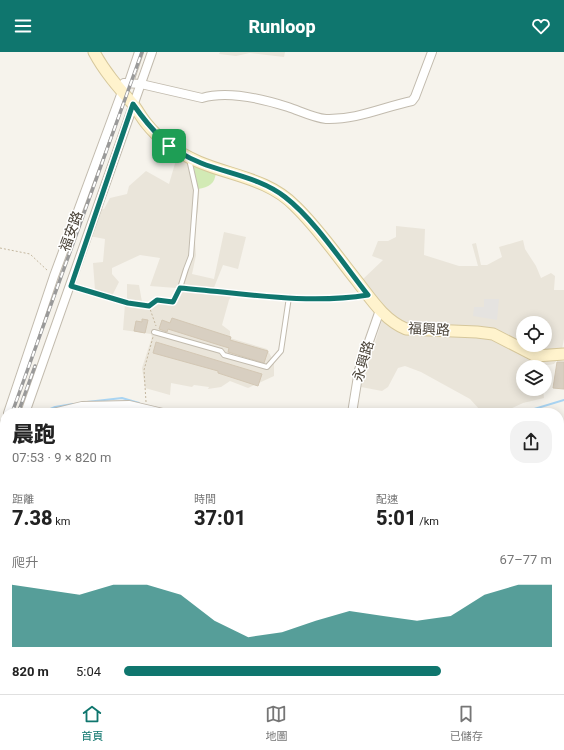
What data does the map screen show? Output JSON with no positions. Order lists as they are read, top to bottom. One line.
{"streets":{"street":["福安路","福興路","永興路"]},"crossings":[["福安路","福興路"],["福興路","永興路"]],"page":{"header":"Runloop","heading":["晨跑","07:53 · 9 × 820 m"],"stats":[["距離","7.38 km"],["時間","37:01"],["配速","5:01 /km"]],"chart":["爬升","67–77 m"],"list":[{"name":"820 m","note":"5:04"}],"tabs":["首頁","地圖","已儲存"]}}
